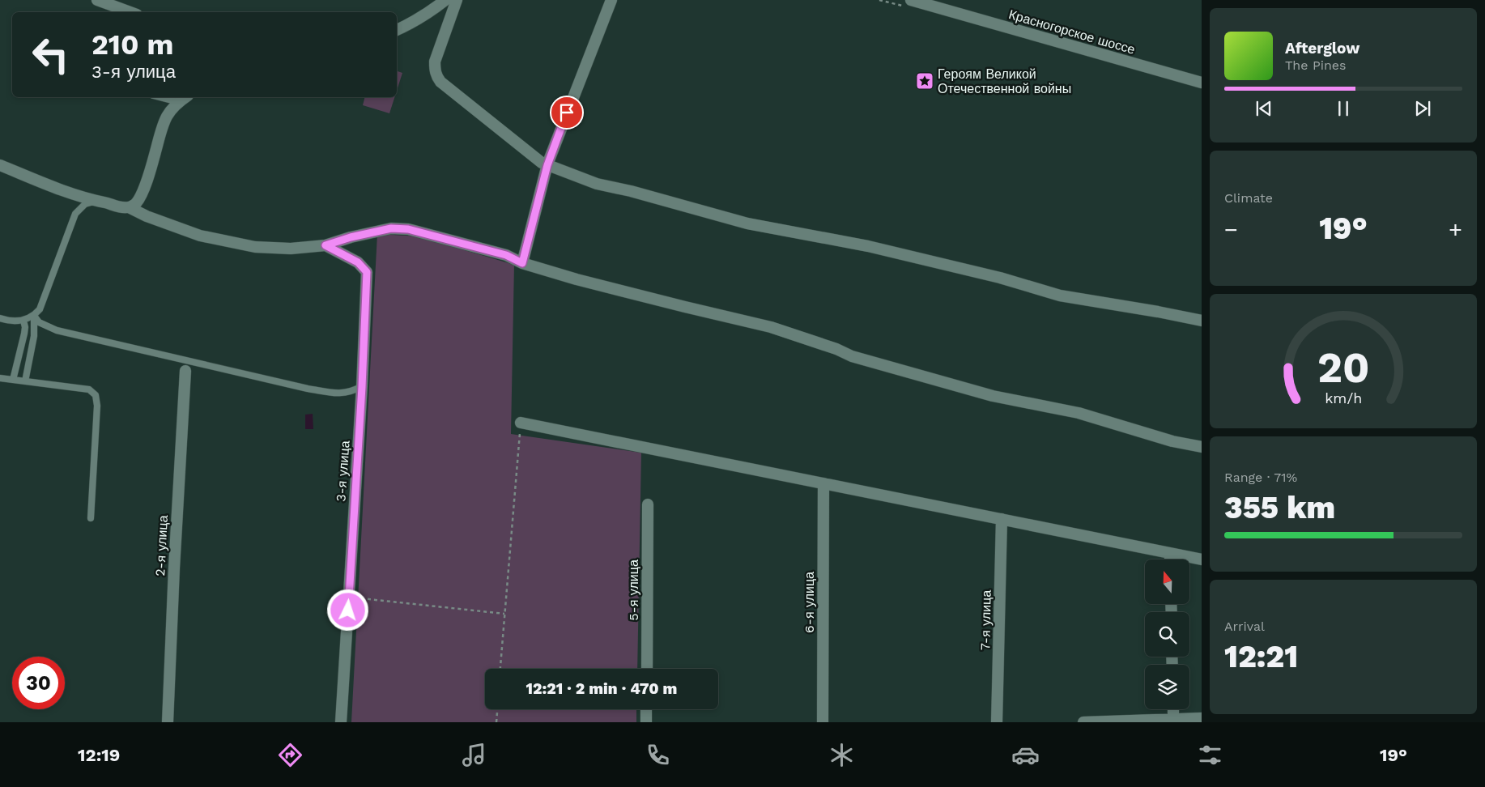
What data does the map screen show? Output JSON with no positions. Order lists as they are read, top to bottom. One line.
{"streets":{"street":["Красногорское шоссе","3-я улица","2-я улица","5-я улица","6-я улица","7-я улица"]},"places":{"place":["Героям Великой Отечественной войны"]},"north":"top","page":{"turn":["210 m","3-я улица"],"song":["Afterglow","The Pines"],"tile":["Climate",["Range · 71%","355 km"],["Arrival","12:21"]],"heat":["−","19°","+"],"limit":"30","trip":"12:21 · 2 min · 470 m","tabs":["12:19","19°"],"gauge":["20","km/h"]}}
